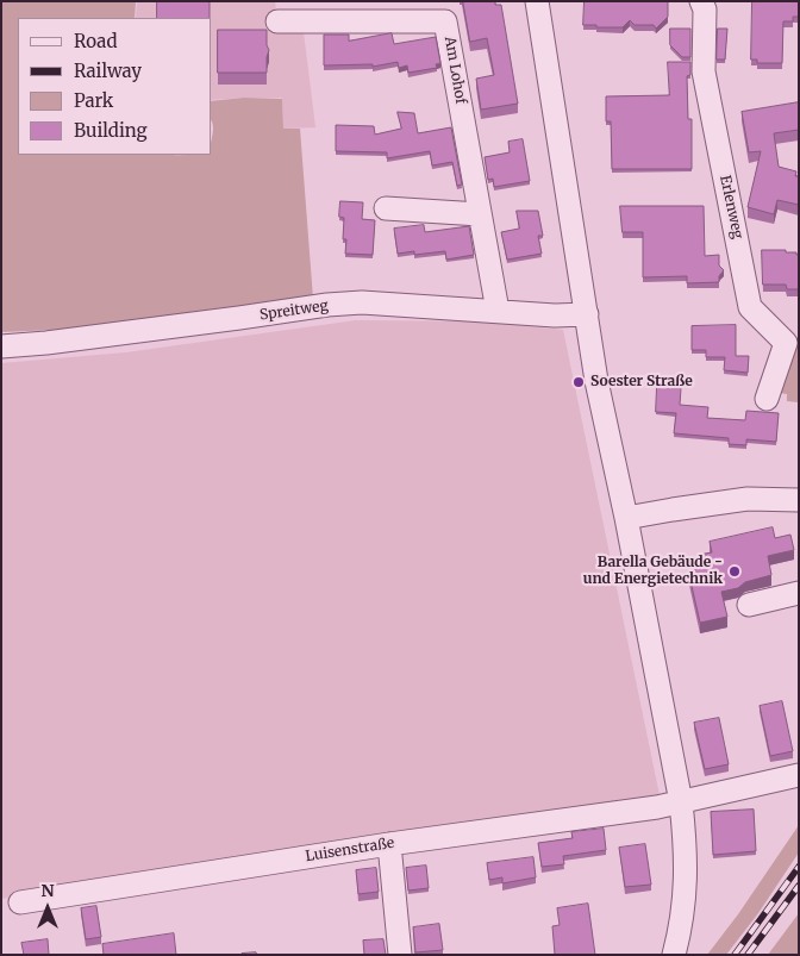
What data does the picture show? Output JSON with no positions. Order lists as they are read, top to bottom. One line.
{"streets":{"street":["Am Lohof","Erlenweg","Spreitweg","Luisenstraße"]},"crossings":[["Am Lohof","Spreitweg"]],"places":["Soester Straße","Barella Gebäude - und Energietechnik"],"legend":["Road","Railway","Park","Building"],"north":"top"}
